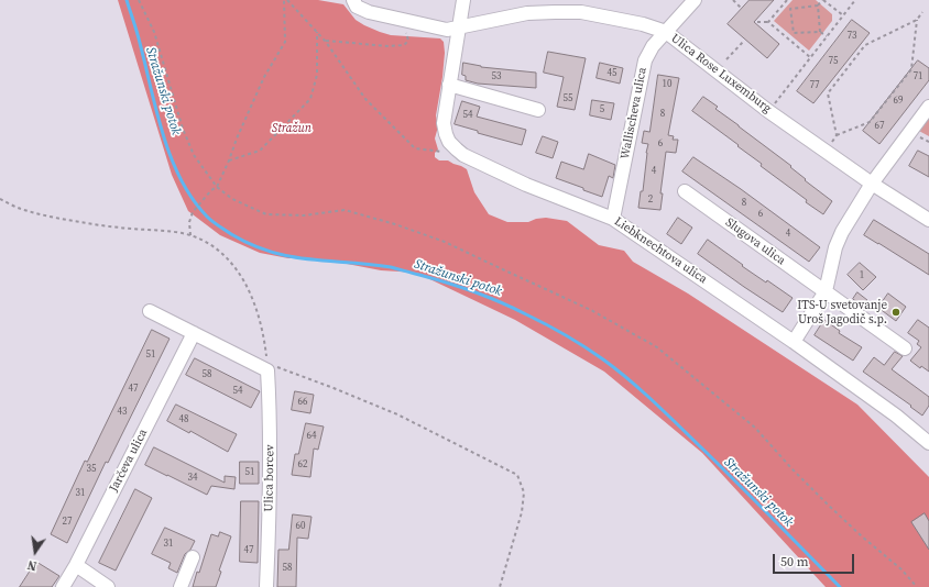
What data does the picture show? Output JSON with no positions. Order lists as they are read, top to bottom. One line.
{"streets":{"street":["Ulica Rose Luxemburg","Wallischeva ulica","Slugova ulica","Liebknechtova ulica","Jarčeva ulica","Ulica borcev"]},"crossings":[["Ulica Rose Luxemburg","Wallischeva ulica"],["Ulica Rose Luxemburg","Liebknechtova ulica"],["Wallischeva ulica","Liebknechtova ulica"]],"water":["Stražunski potok"],"parks":["Stražun"],"places":["ITS-U svetovanje Uroš Jagodič s.p."],"house_numbers":["73","75","45","53","71","10","77","55","69","5","8","54","67","6","4","2","8","6","4","1","51","58","47","54","66","43","48","64","62","35","51","34","31","27","60","31","47","58"],"scale_bar":"50 m","north":"bottom"}
